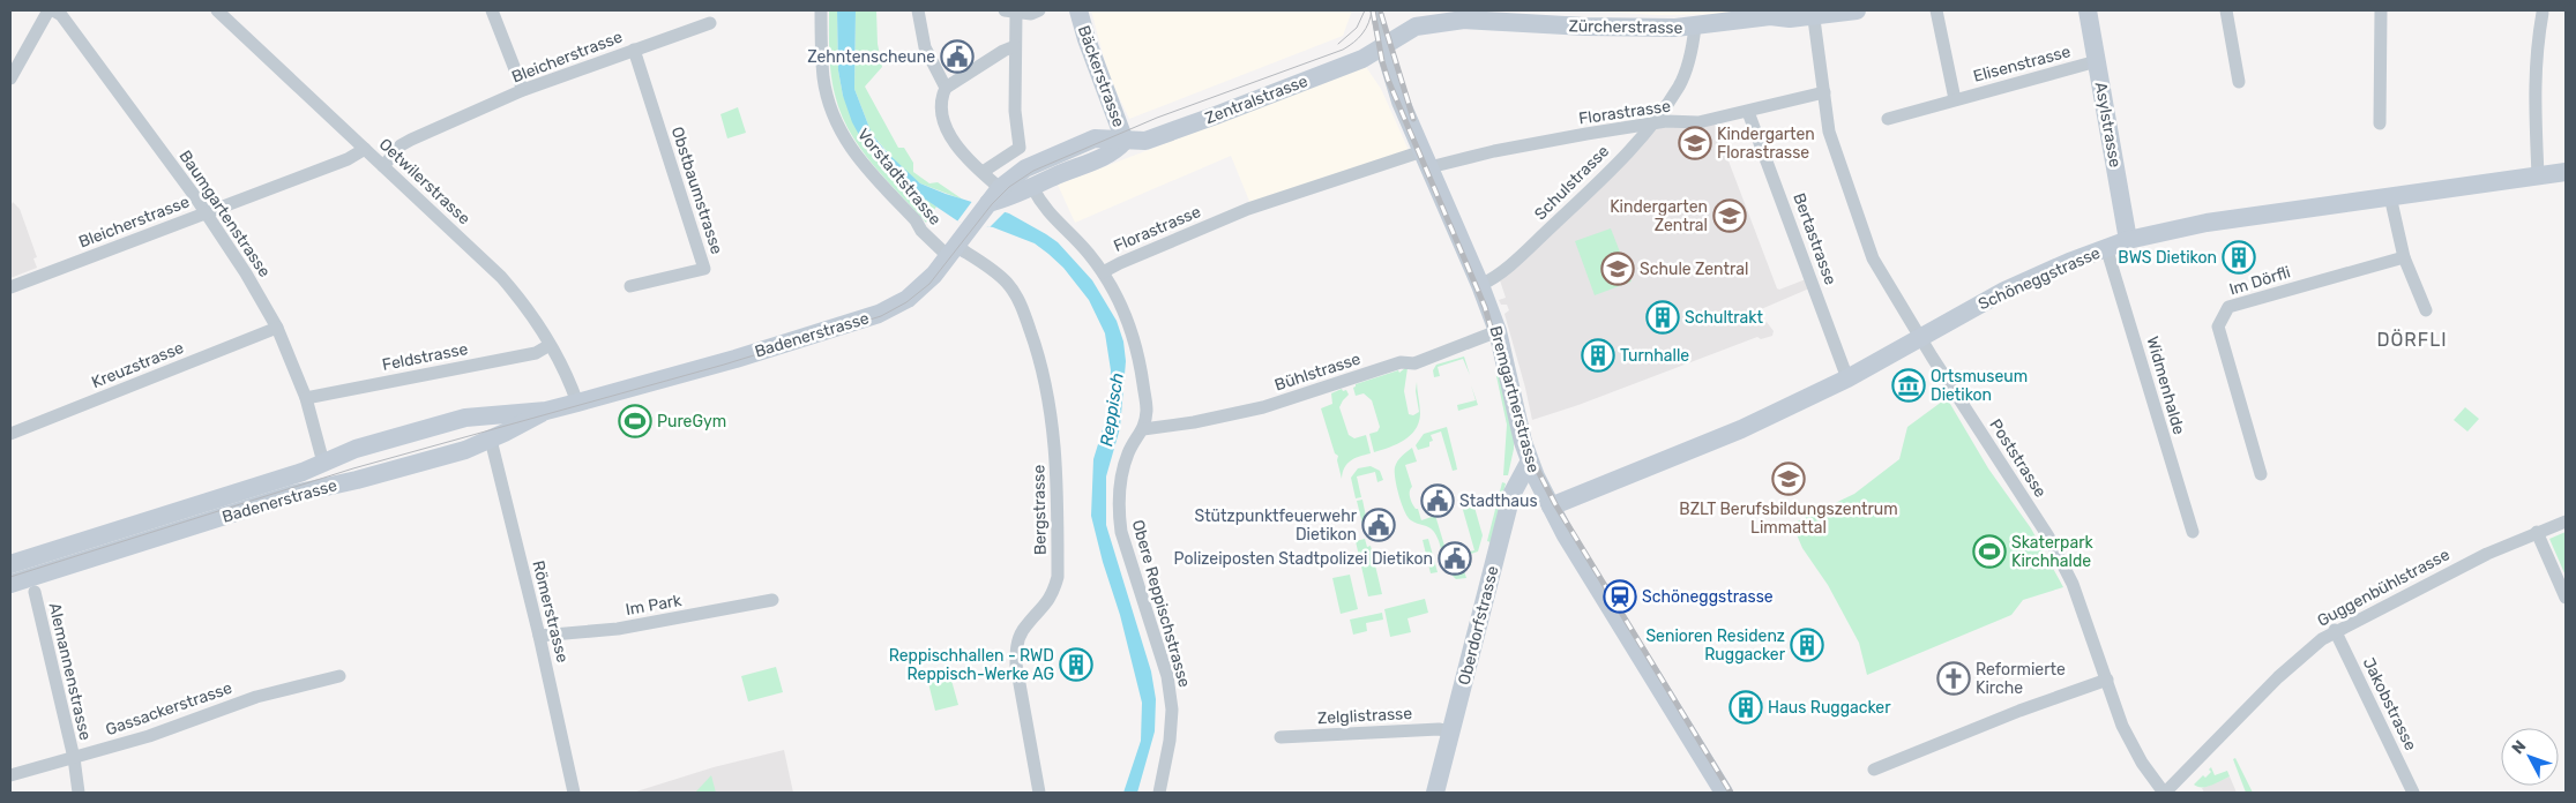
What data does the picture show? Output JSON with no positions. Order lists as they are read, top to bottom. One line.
{"streets":{"main road":["Zürcherstrasse","Bäckerstrasse","Zentralstrasse","Asylstrasse","Schöneggstrasse","Badenerstrasse","Bremgartnerstrasse","Oberdorfstrasse"],"street":["Bleicherstrasse","Elisenstrasse","Florastrasse","Vorstadtstrasse","Oetwilerstrasse","Schulstrasse","Obstbaumstrasse","Baumgartenstrasse","Bertastrasse","Im Dörfli","Feldstrasse","Kreuzstrasse","Bühlstrasse","Widmenhalde","Poststrasse","Bergstrasse","Guggenbühlstrasse","Obere Reppischstrasse","Im Park","Römerstrasse","Alemannenstrasse","Jakobstrasse","Gassackerstrasse","Zelglistrasse"]},"crossings":[["Zürcherstrasse","Zentralstrasse"],["Zürcherstrasse","Schulstrasse"],["Zürcherstrasse","Bremgartnerstrasse"],["Zürcherstrasse","Poststrasse"],["Bleicherstrasse","Oetwilerstrasse"],["Bleicherstrasse","Obstbaumstrasse"],["Bleicherstrasse","Baumgartenstrasse"],["Elisenstrasse","Asylstrasse"],["Bäckerstrasse","Zentralstrasse"],["Zentralstrasse","Badenerstrasse"],["Zentralstrasse","Bremgartnerstrasse"],["Florastrasse","Schulstrasse"],["Florastrasse","Bertastrasse"],["Florastrasse","Bremgartnerstrasse"],["Florastrasse","Poststrasse"],["Florastrasse","Obere Reppischstrasse"],["Asylstrasse","Schöneggstrasse"],["Vorstadtstrasse","Badenerstrasse"],["Vorstadtstrasse","Bergstrasse"],["Oetwilerstrasse","Badenerstrasse"],["Oetwilerstrasse","Feldstrasse"],["Schulstrasse","Bremgartnerstrasse"],["Baumgartenstrasse","Badenerstrasse"],["Baumgartenstrasse","Feldstrasse"],["Baumgartenstrasse","Kreuzstrasse"],["Bertastrasse","Schöneggstrasse"],["Schöneggstrasse","Widmenhalde"],["Schöneggstrasse","Bremgartnerstrasse"],["Schöneggstrasse","Poststrasse"],["Badenerstrasse","Bergstrasse"],["Badenerstrasse","Römerstrasse"],["Bühlstrasse","Bremgartnerstrasse"],["Bühlstrasse","Obere Reppischstrasse"],["Bremgartnerstrasse","Oberdorfstrasse"],["Poststrasse","Guggenbühlstrasse"],["Guggenbühlstrasse","Jakobstrasse"],["Im Park","Römerstrasse"],["Oberdorfstrasse","Zelglistrasse"],["Alemannenstrasse","Gassackerstrasse"]],"districts":["DÖRFLI"],"water":["Reppisch"],"places":{"public building":["Zehntenscheune","Stadthaus","Stützpunktfeuerwehr Dietikon","Polizeiposten Stadtpolizei Dietikon"],"school or university":["Kindergarten Florastrasse","Kindergarten Zentral","Schule Zentral","BZLT Berufsbildungszentrum Limmattal"],"building":["BWS Dietikon","Schultrakt","Turnhalle","Senioren Residenz Ruggacker","Reppischhallen - RWD Reppisch-Werke AG","Haus Ruggacker"],"museum":["Ortsmuseum Dietikon"],"sports":["PureGym","Skaterpark Kirchhalde"],"station":["Schöneggstrasse"],"church":["Reformierte Kirche"]},"north":"top left"}
